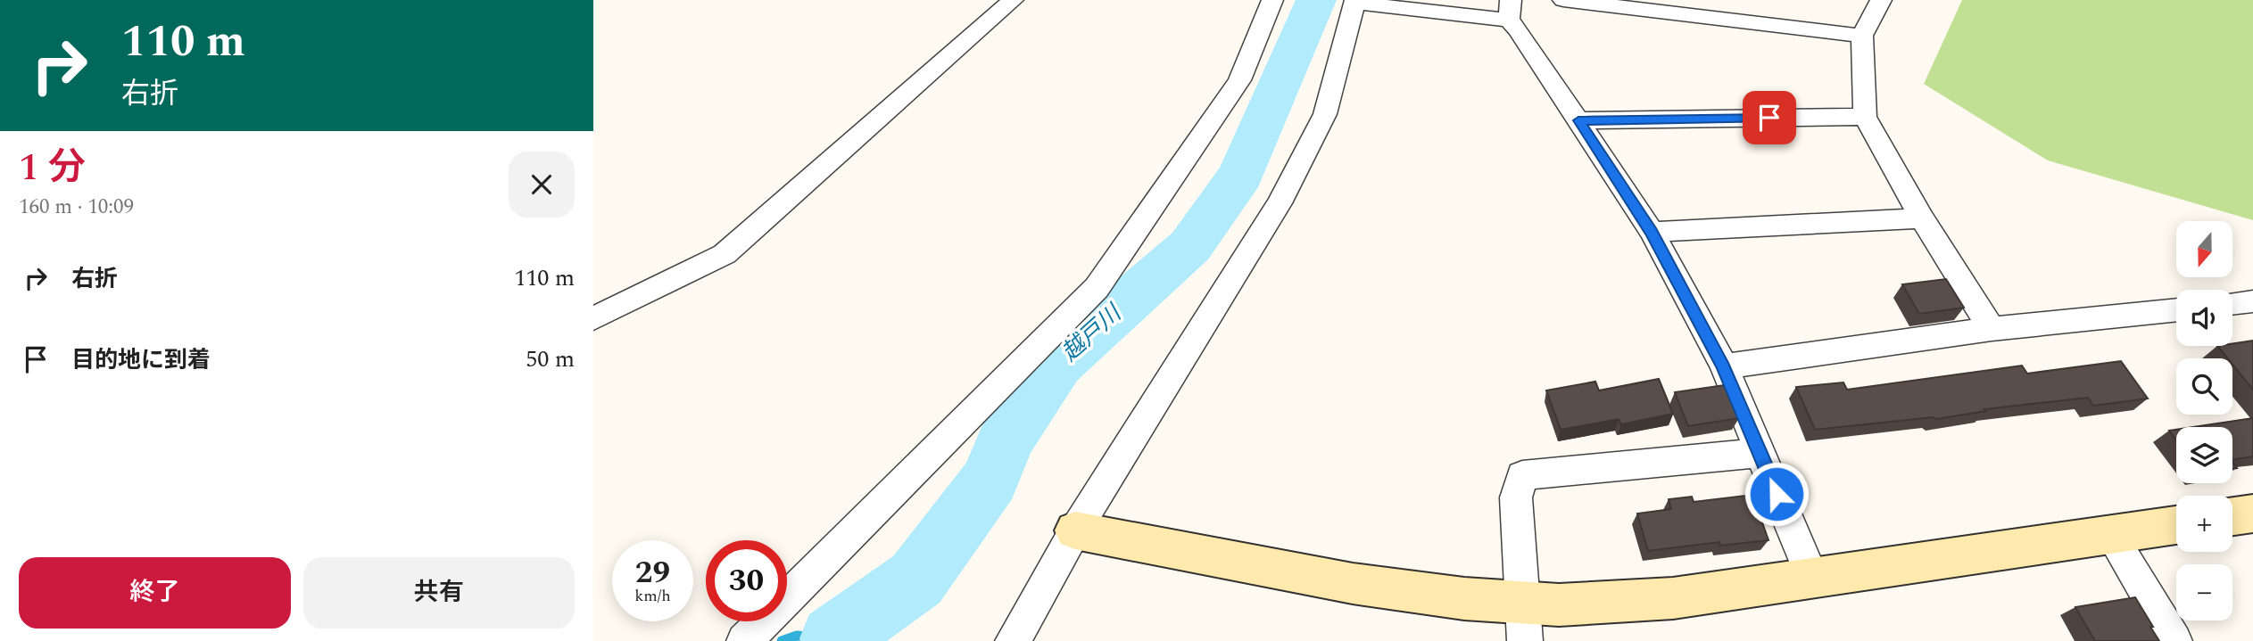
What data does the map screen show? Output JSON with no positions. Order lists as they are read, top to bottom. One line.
{"water":["越戸川"],"north":"bottom","page":{"turn":["110 m","右折"],"heading":["1 分","160 m · 10:09"],"map_buttons":["+","−"],"list":[{"name":"右折","value":"110 m"},{"name":"目的地に到着","value":"50 m"}],"speed":"29 km/h","limit":"30","buttons":["終了","共有"]}}
